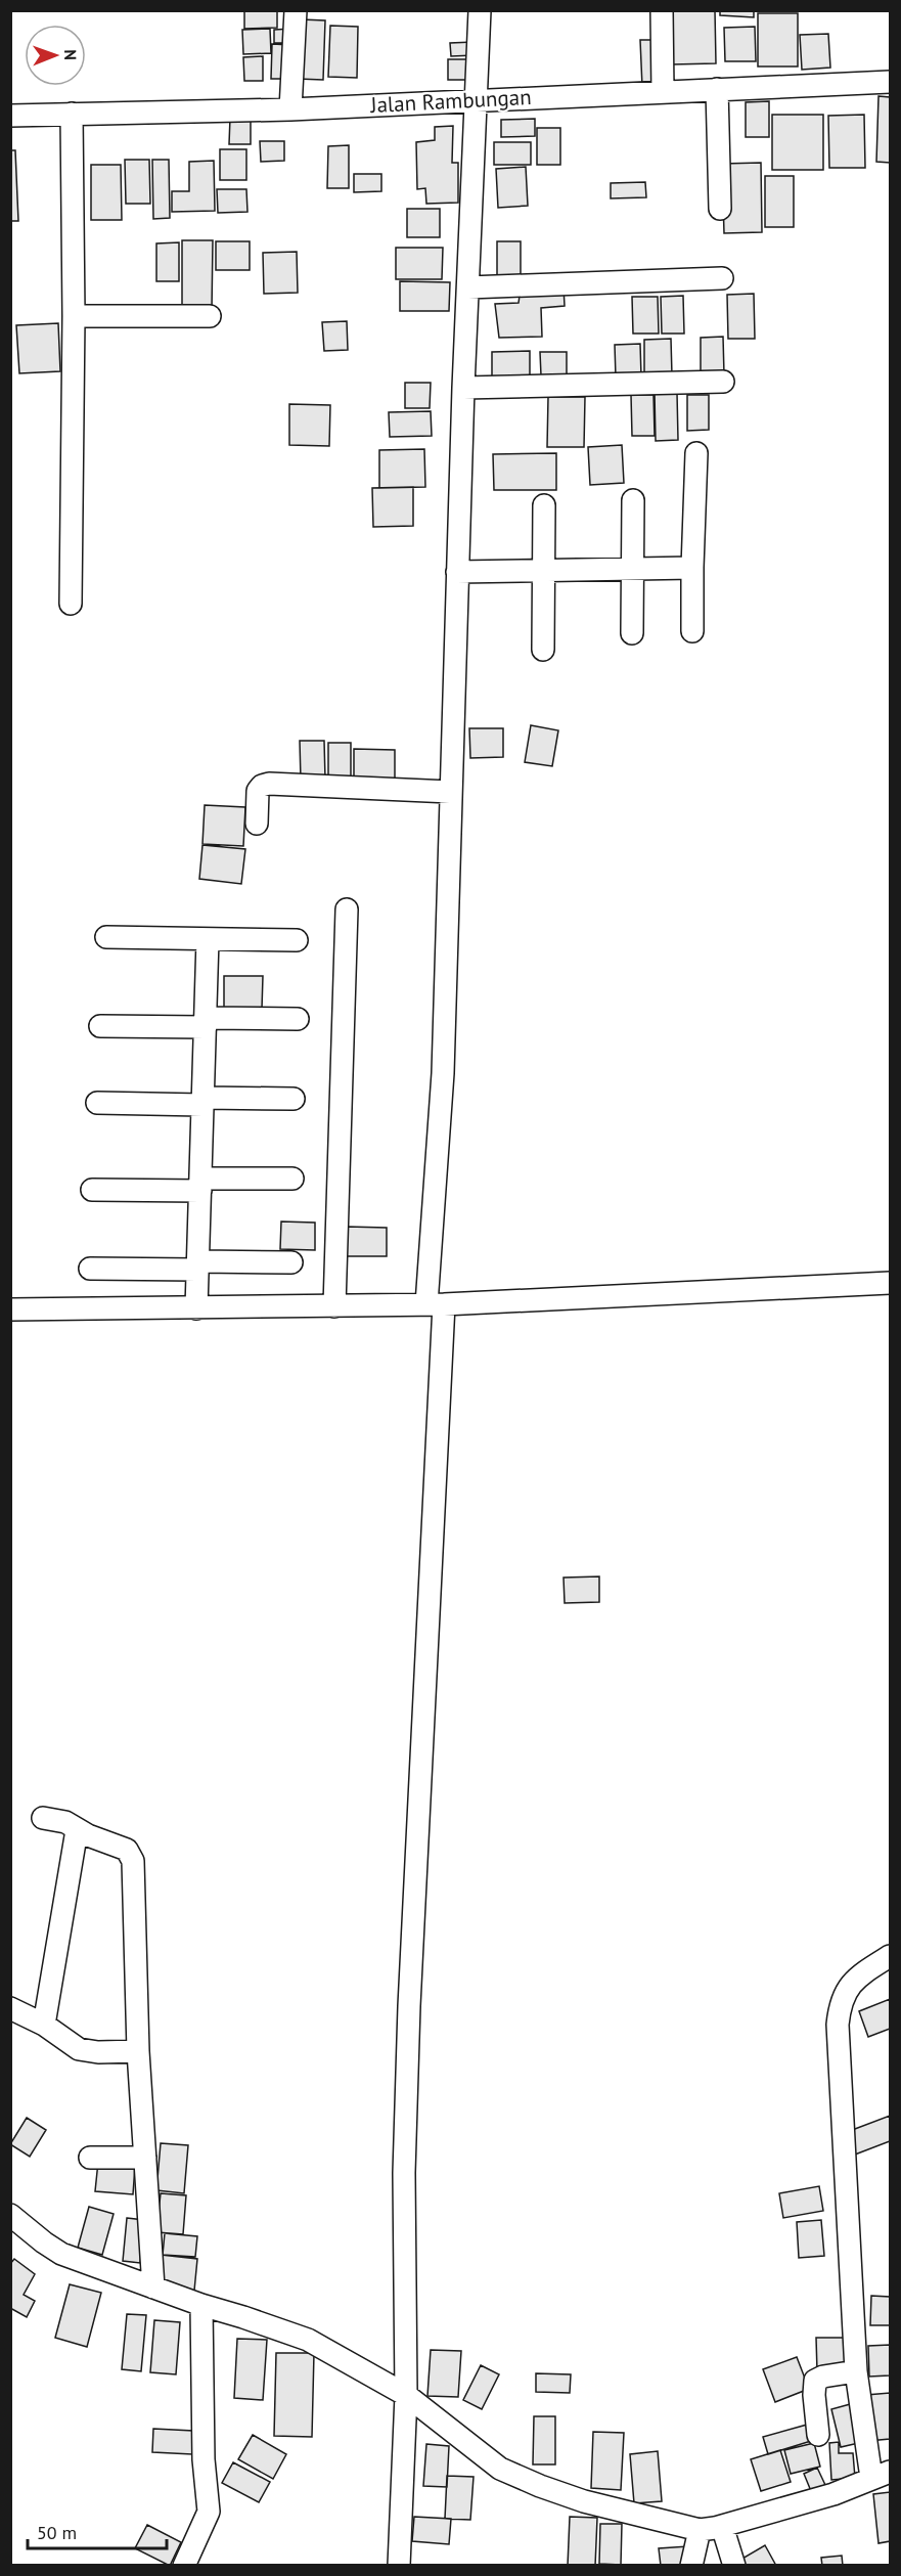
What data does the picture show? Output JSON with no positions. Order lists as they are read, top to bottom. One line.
{"streets":{"street":["Jalan Rambungan"]},"scale_bar":"50 m","north":"right"}
